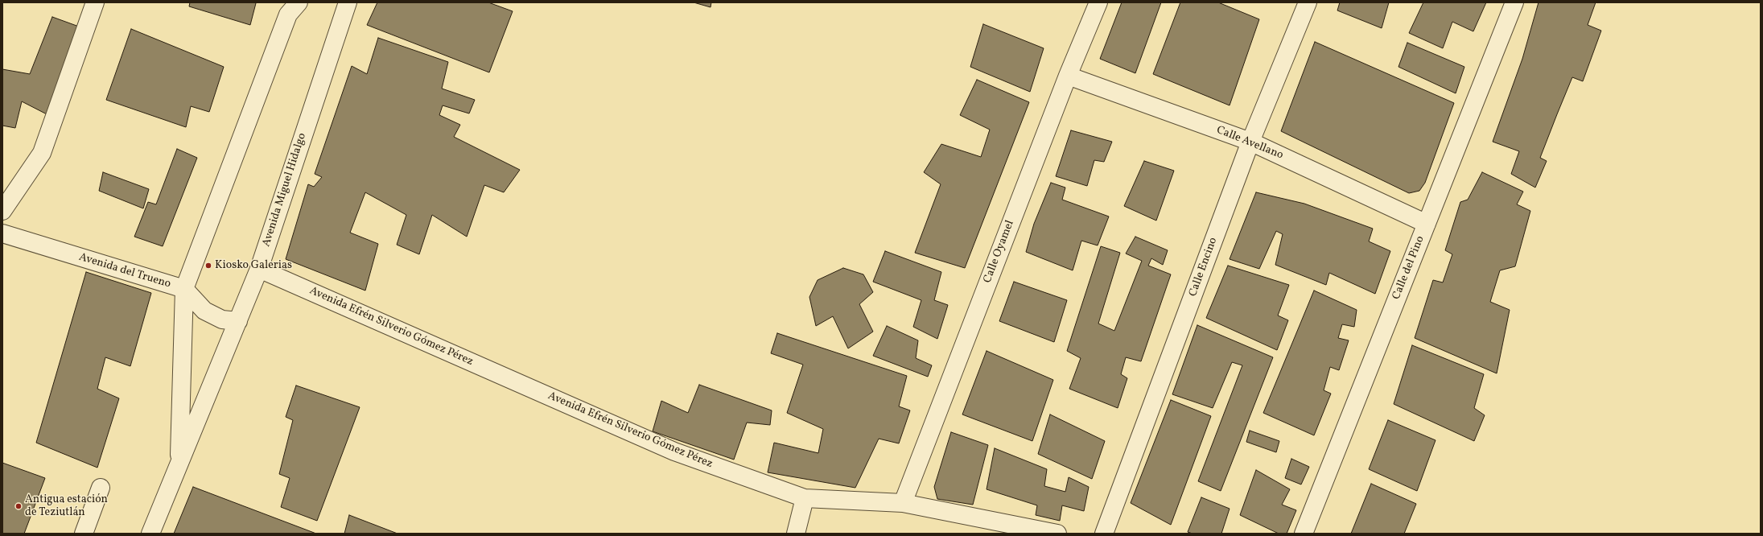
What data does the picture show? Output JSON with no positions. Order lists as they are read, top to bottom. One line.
{"streets":{"street":["Calle Avellano","Avenida Miguel Hidalgo","Calle Oyamel","Calle Encino","Calle del Pino","Avenida del Trueno","Avenida Efrén Silverio Gómez Pérez"]},"crossings":[["Calle Avellano","Calle Oyamel"],["Calle Avellano","Calle Encino"],["Calle Avellano","Calle del Pino"],["Avenida Miguel Hidalgo","Avenida del Trueno"],["Avenida Miguel Hidalgo","Avenida Efrén Silverio Gómez Pérez"],["Calle Oyamel","Avenida Efrén Silverio Gómez Pérez"]],"places":["Kiosko Galerias","Antigua estación de Teziutlán"]}
